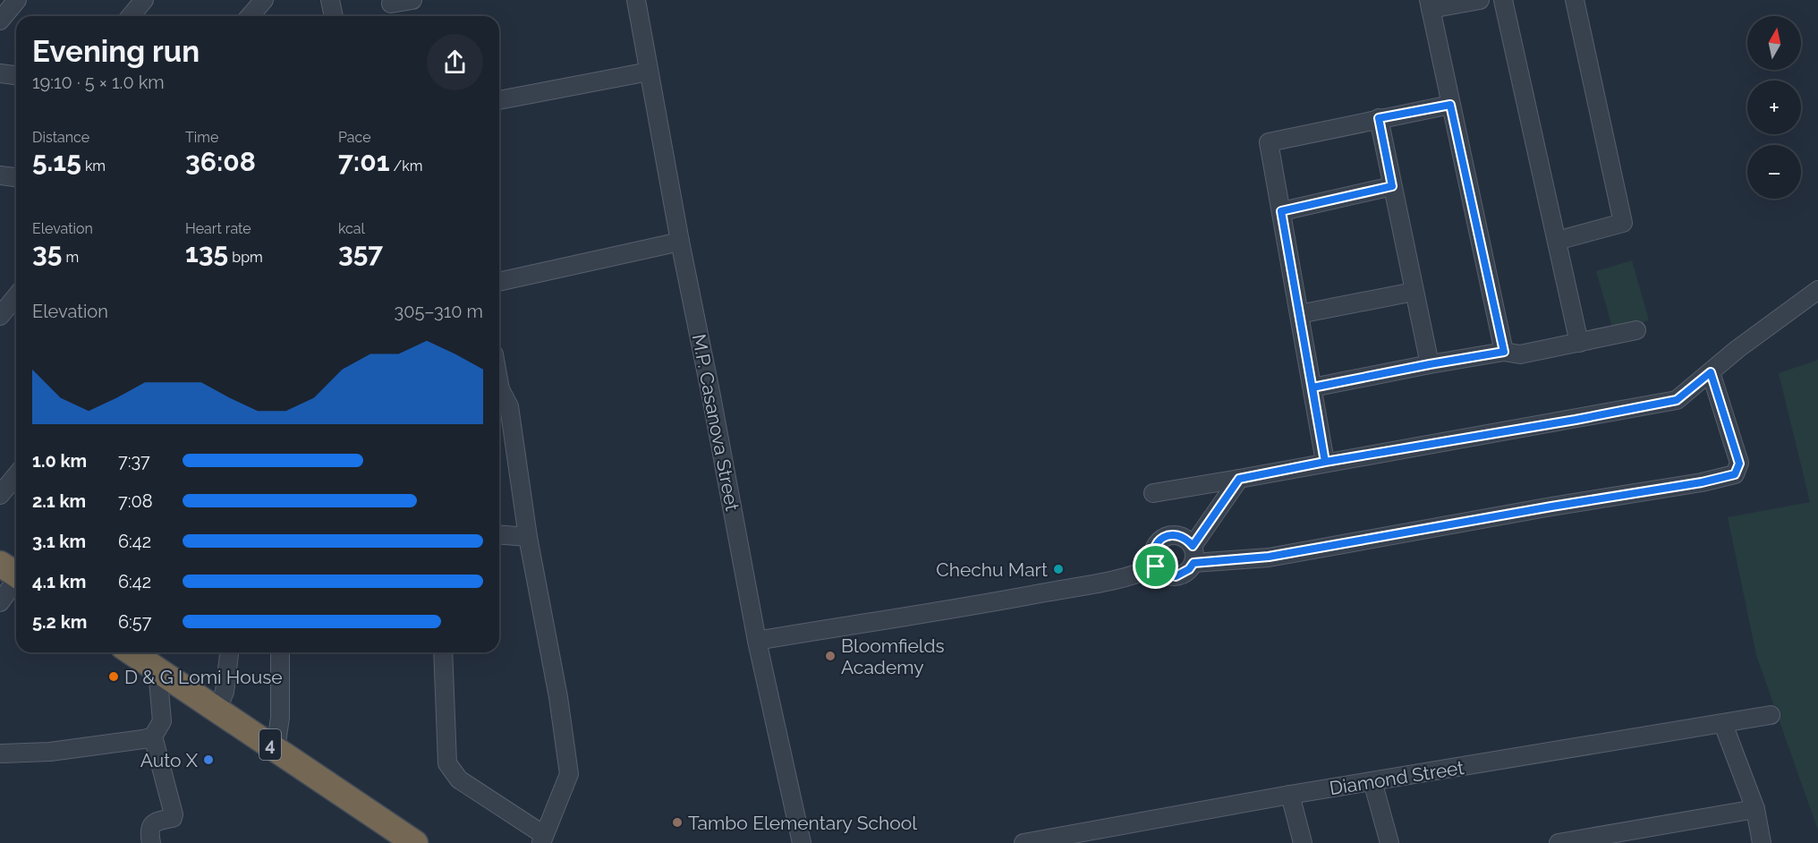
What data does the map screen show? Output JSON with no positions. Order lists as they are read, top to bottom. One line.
{"streets":{"highway":["4"],"street":["M.P. Casanova Street","Diamond Street"]},"places":["Chechu Mart","Bloomfields Academy","D & G Lomi House","Auto X","Tambo Elementary School"],"north":"top","page":{"map_buttons":["+","−"],"heading":["Evening run","19:10 · 5 × 1.0 km"],"stats":[["Distance","5.15 km"],["Time","36:08"],["Pace","7:01 /km"],["Elevation","35 m"],["Heart rate","135 bpm"],["kcal","357"]],"chart":["Elevation","305–310 m"],"list":[{"name":"1.0 km","note":"7:37"},{"name":"2.1 km","note":"7:08"},{"name":"3.1 km","note":"6:42"},{"name":"4.1 km","note":"6:42"},{"name":"5.2 km","note":"6:57"}]}}
